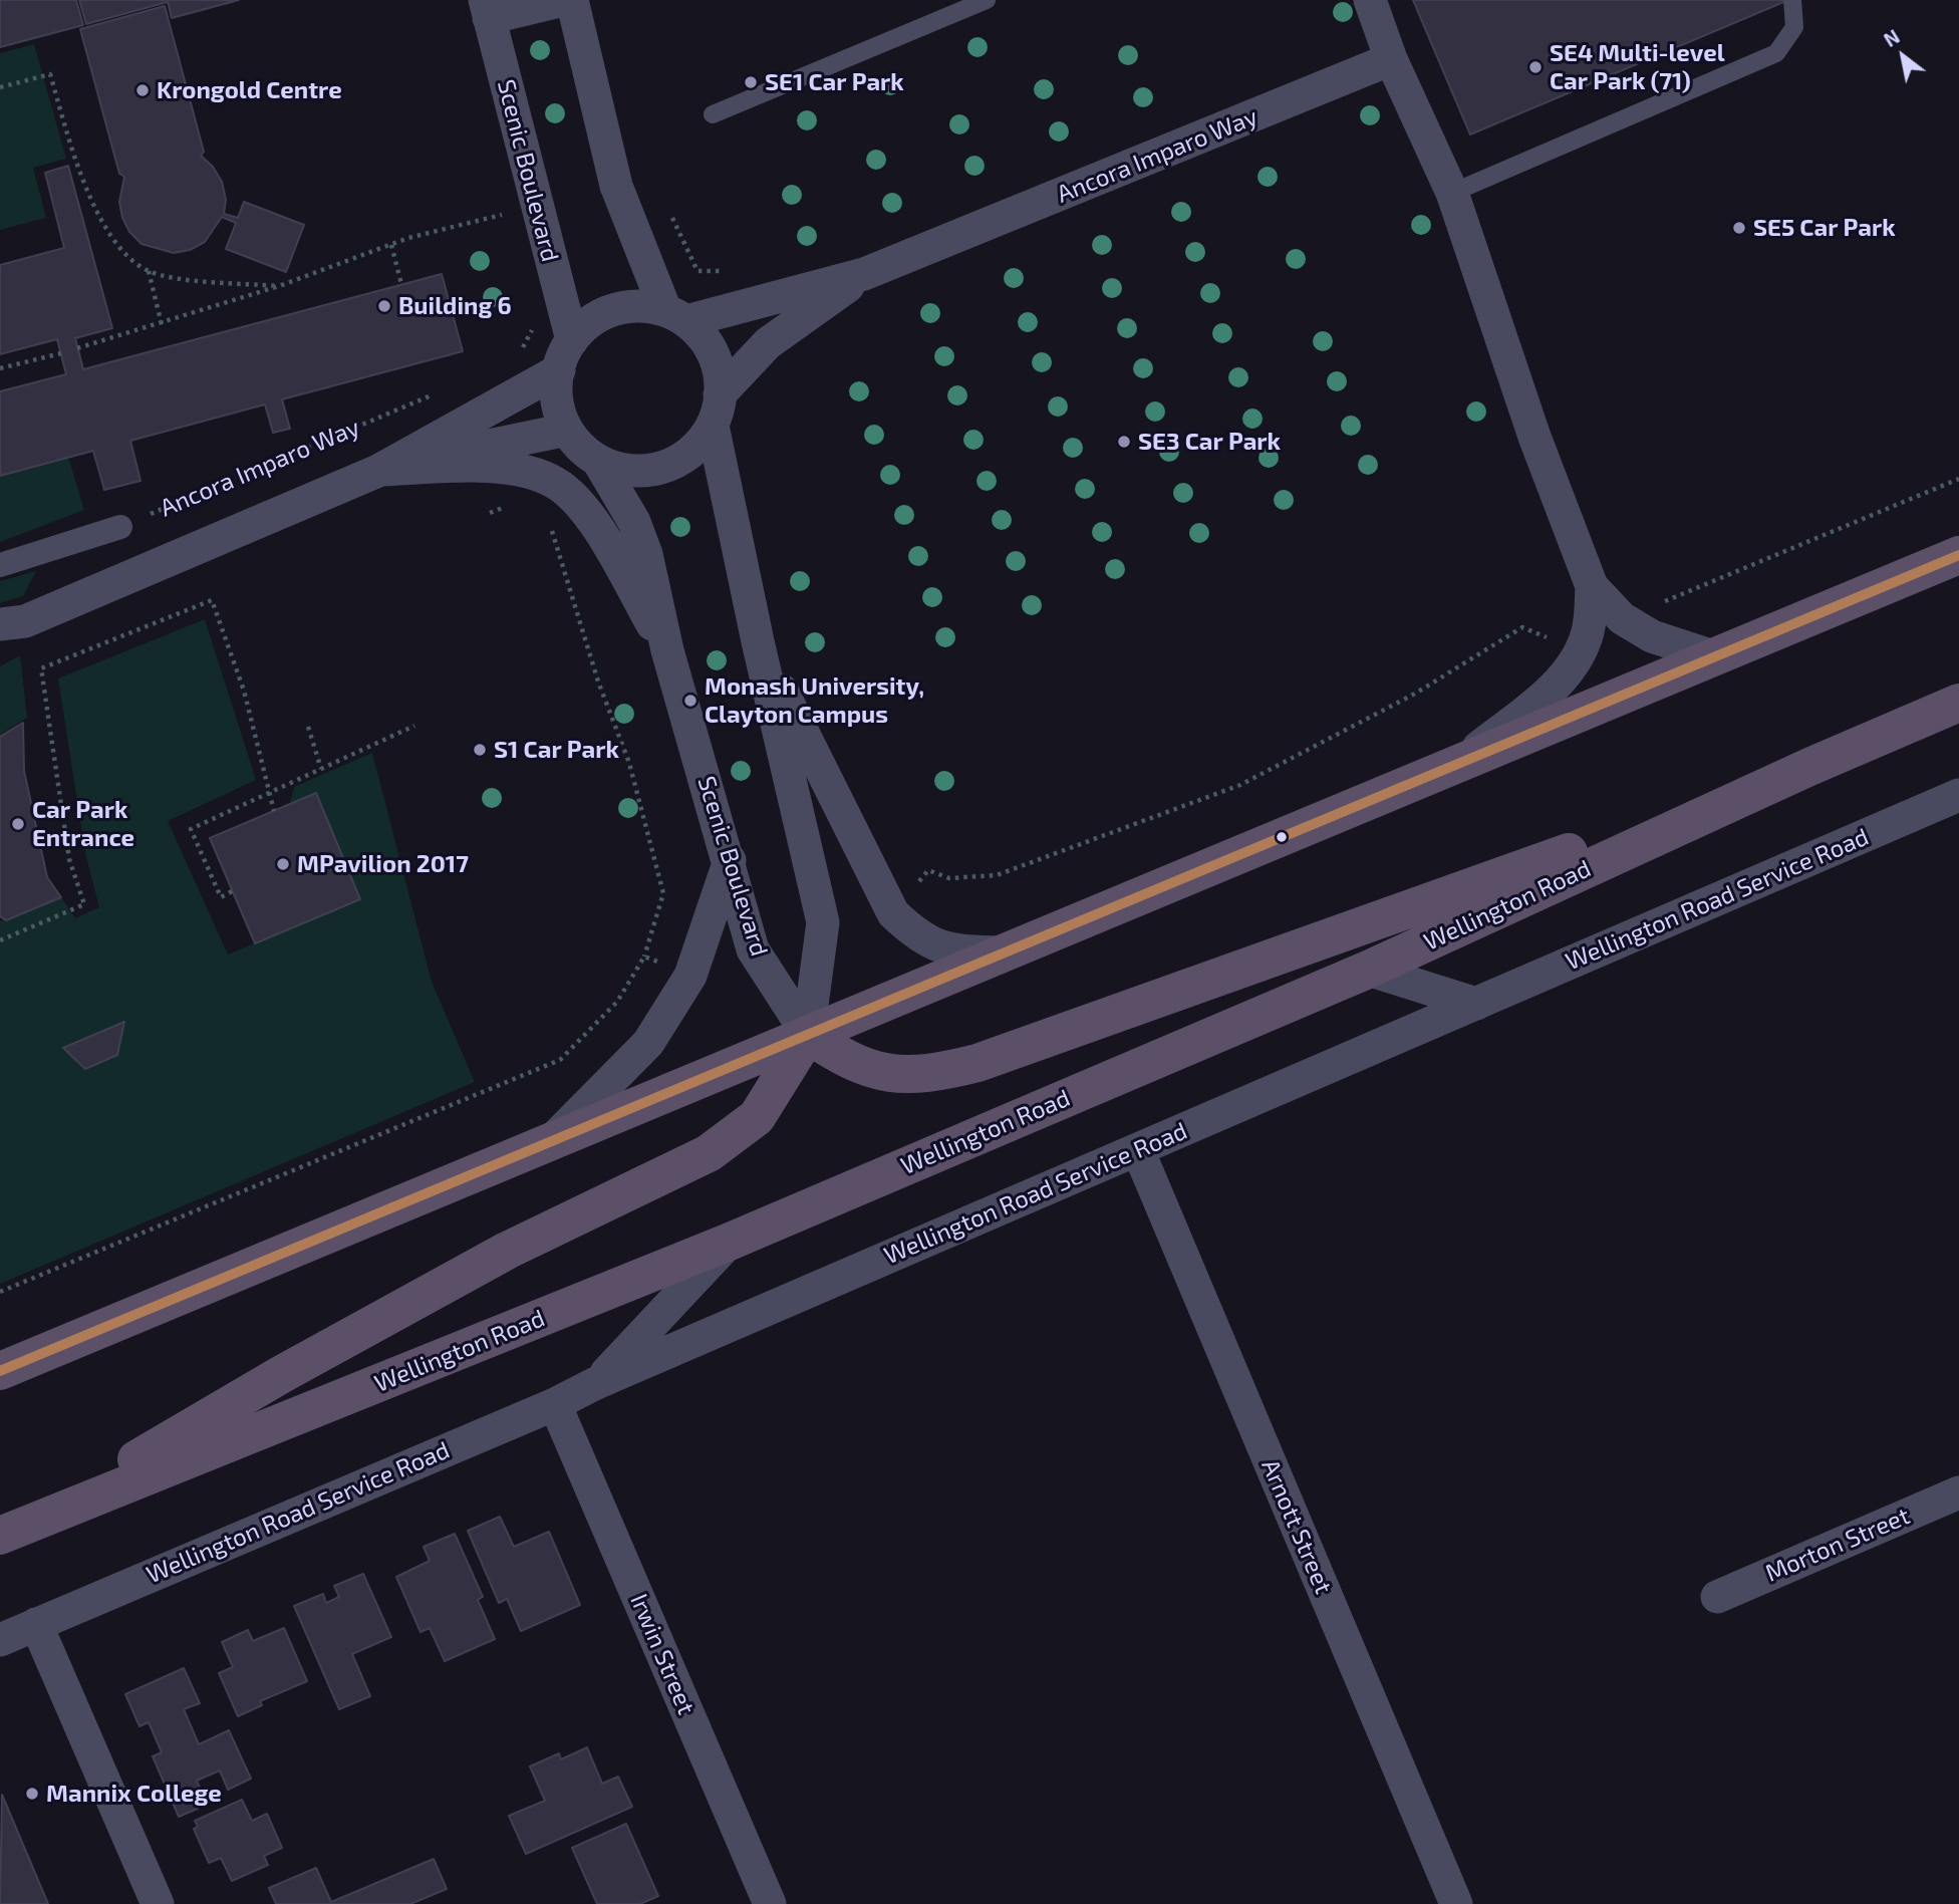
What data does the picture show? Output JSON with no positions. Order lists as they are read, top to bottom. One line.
{"streets":{"highway":["Wellington Road"],"street":["Ancora Imparo Way","Scenic Boulevard","Wellington Road Service Road","Arnott Street","Morton Street","Irwin Street"]},"crossings":[["Ancora Imparo Way","Scenic Boulevard"],["Wellington Road Service Road","Wellington Road"],["Wellington Road Service Road","Arnott Street"],["Wellington Road Service Road","Irwin Street"]],"places":["SE4 Multi-level Car Park (71)","SE1 Car Park","Krongold Centre","SE5 Car Park","Building 6","SE3 Car Park","Monash University, Clayton Campus","S1 Car Park","Car Park Entrance","MPavilion 2017","Mannix College"],"north":"top left"}
